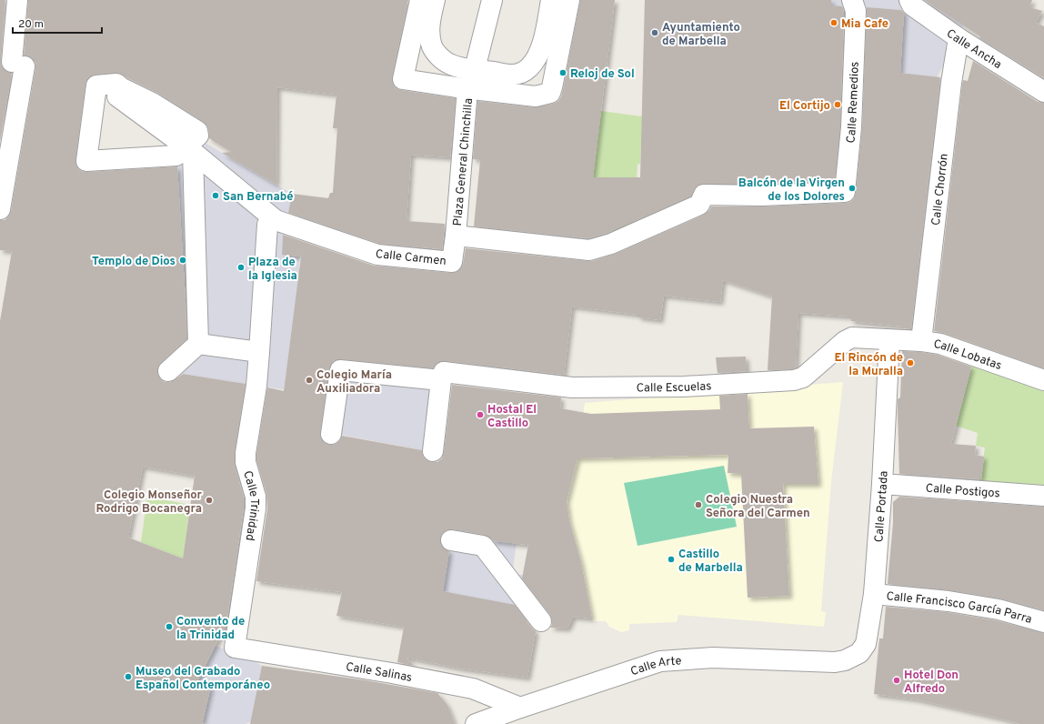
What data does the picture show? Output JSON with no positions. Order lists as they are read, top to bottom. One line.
{"streets":{"street":["Calle Ancha","Calle Remedios","Plaza General Chinchilla","Calle Chorrón","Calle Carmen","Calle Lobatas","Calle Escuelas","Calle Postigos","Calle Trinidad","Calle Portada","Calle Francisco García Parra","Calle Arte","Calle Salinas"]},"crossings":[["Calle Ancha","Calle Chorrón"],["Calle Remedios","Plaza General Chinchilla"],["Calle Remedios","Calle Carmen"],["Plaza General Chinchilla","Calle Carmen"],["Calle Chorrón","Calle Lobatas"],["Calle Lobatas","Calle Escuelas"],["Calle Lobatas","Calle Portada"],["Calle Escuelas","Calle Portada"],["Calle Postigos","Calle Portada"],["Calle Trinidad","Calle Salinas"],["Calle Portada","Calle Francisco García Parra"],["Calle Portada","Calle Arte"],["Calle Arte","Calle Salinas"]],"places":["Mia Cafe","Ayuntamiento de Marbella","Reloj de Sol","El Cortijo","Balcón de la Virgen de los Dolores","San Bernabé","Templo de Dios","Plaza de la Iglesia","El Rincón de la Muralla","Colegio María Auxiliadora","Hostal El Castillo","Colegio Monseñor Rodrigo Bocanegra","Colegio Nuestra Señora del Carmen","Castillo de Marbella","Convento de la Trinidad","Museo del Grabado Español Contemporáneo","Hotel Don Alfredo"],"scale_bar":"20 m"}
